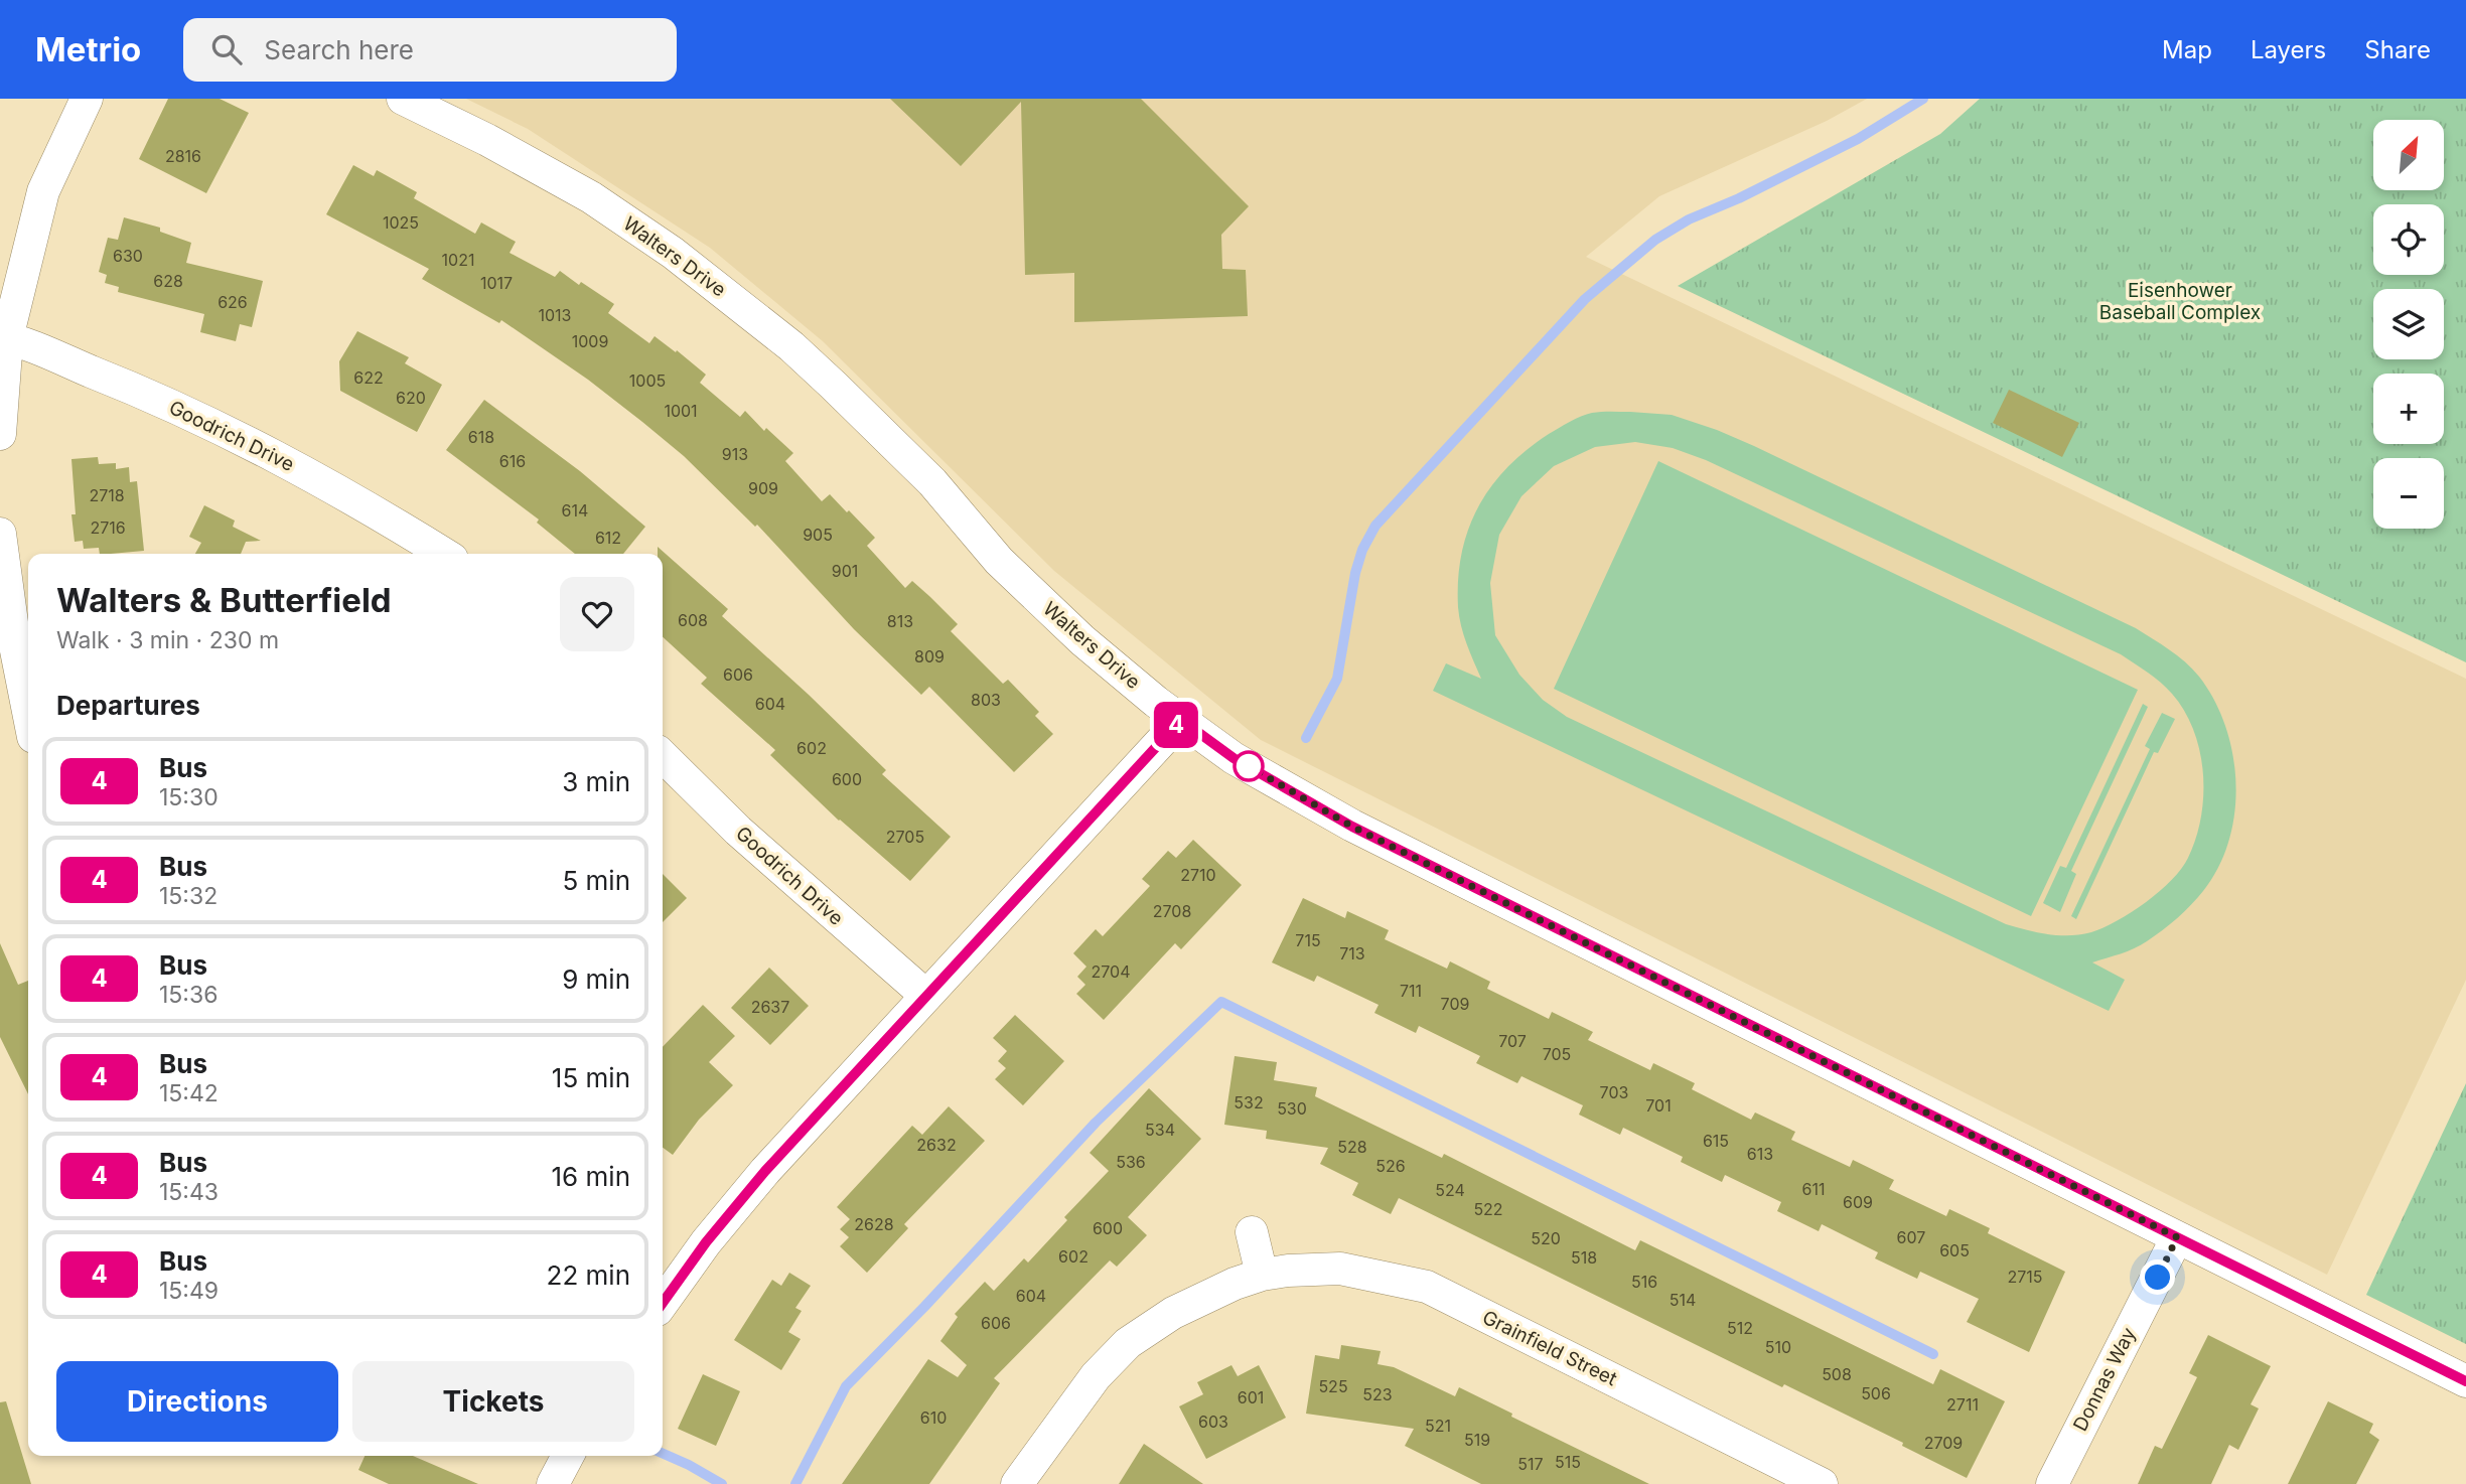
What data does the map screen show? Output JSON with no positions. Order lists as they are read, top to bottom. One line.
{"streets":{"street":["Walters Drive","Goodrich Drive","Grainfield Street","Donnas Way"]},"crossings":[["Walters Drive","Donnas Way"]],"parks":["Eisenhower Baseball Complex"],"lines":["bus line 4"],"house_numbers":["2816","1025","630","1021","628","1017","626","1013","1009","622","1005","620","1001","618","913","616","909","2718","614","2716","905","612","901","608","813","809","606","803","604","602","600","2705","2710","2708","715","713","2704","711","709","2637","707","705","703","532","701","530","534","615","2632","528","613","536","526","611","524","609","522","2628","600","607","520","605","602","518","2715","516","604","514","606","512","510","508","525","506","523","601","2711","610","603","521","519","2709","515","517"],"north":"top right","page":{"header":"Metrio","search":"Search here","nav":["Map","Layers","Share"],"on_map":"4","map_buttons":["+","−"],"heading":[["Walters & Butterfield","Walk · 3 min · 230 m"],"Departures"],"list":[{"mark":"4","name":"Bus","note":"15:30","value":"3 min"},{"mark":"4","name":"Bus","note":"15:32","value":"5 min"},{"mark":"4","name":"Bus","note":"15:36","value":"9 min"},{"mark":"4","name":"Bus","note":"15:42","value":"15 min"},{"mark":"4","name":"Bus","note":"15:43","value":"16 min"},{"mark":"4","name":"Bus","note":"15:49","value":"22 min"}],"buttons":["Directions","Tickets"]}}
